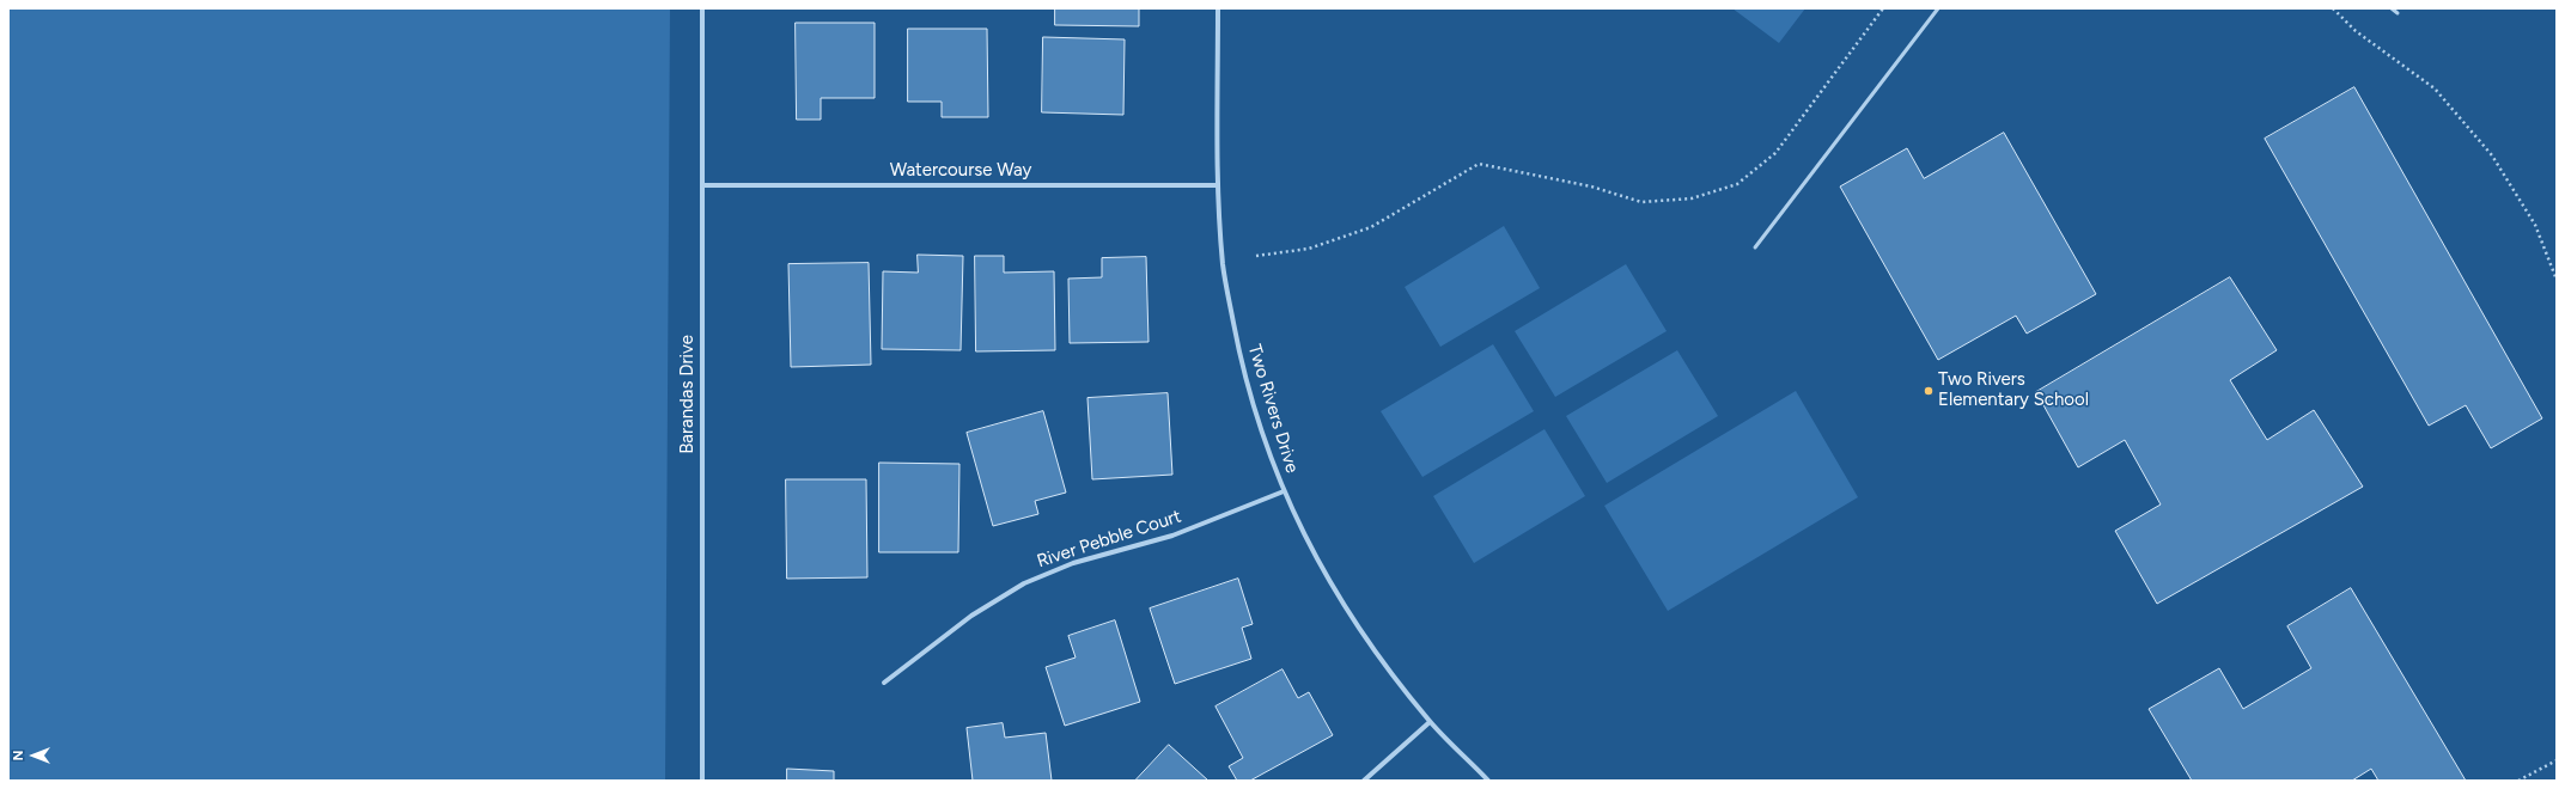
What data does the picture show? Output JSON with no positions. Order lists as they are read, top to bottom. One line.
{"streets":{"street":["Watercourse Way","Barandas Drive","Two Rivers Drive","River Pebble Court"]},"crossings":[["Watercourse Way","Barandas Drive"],["Watercourse Way","Two Rivers Drive"],["Two Rivers Drive","River Pebble Court"]],"places":["Two Rivers Elementary School"],"north":"left"}
